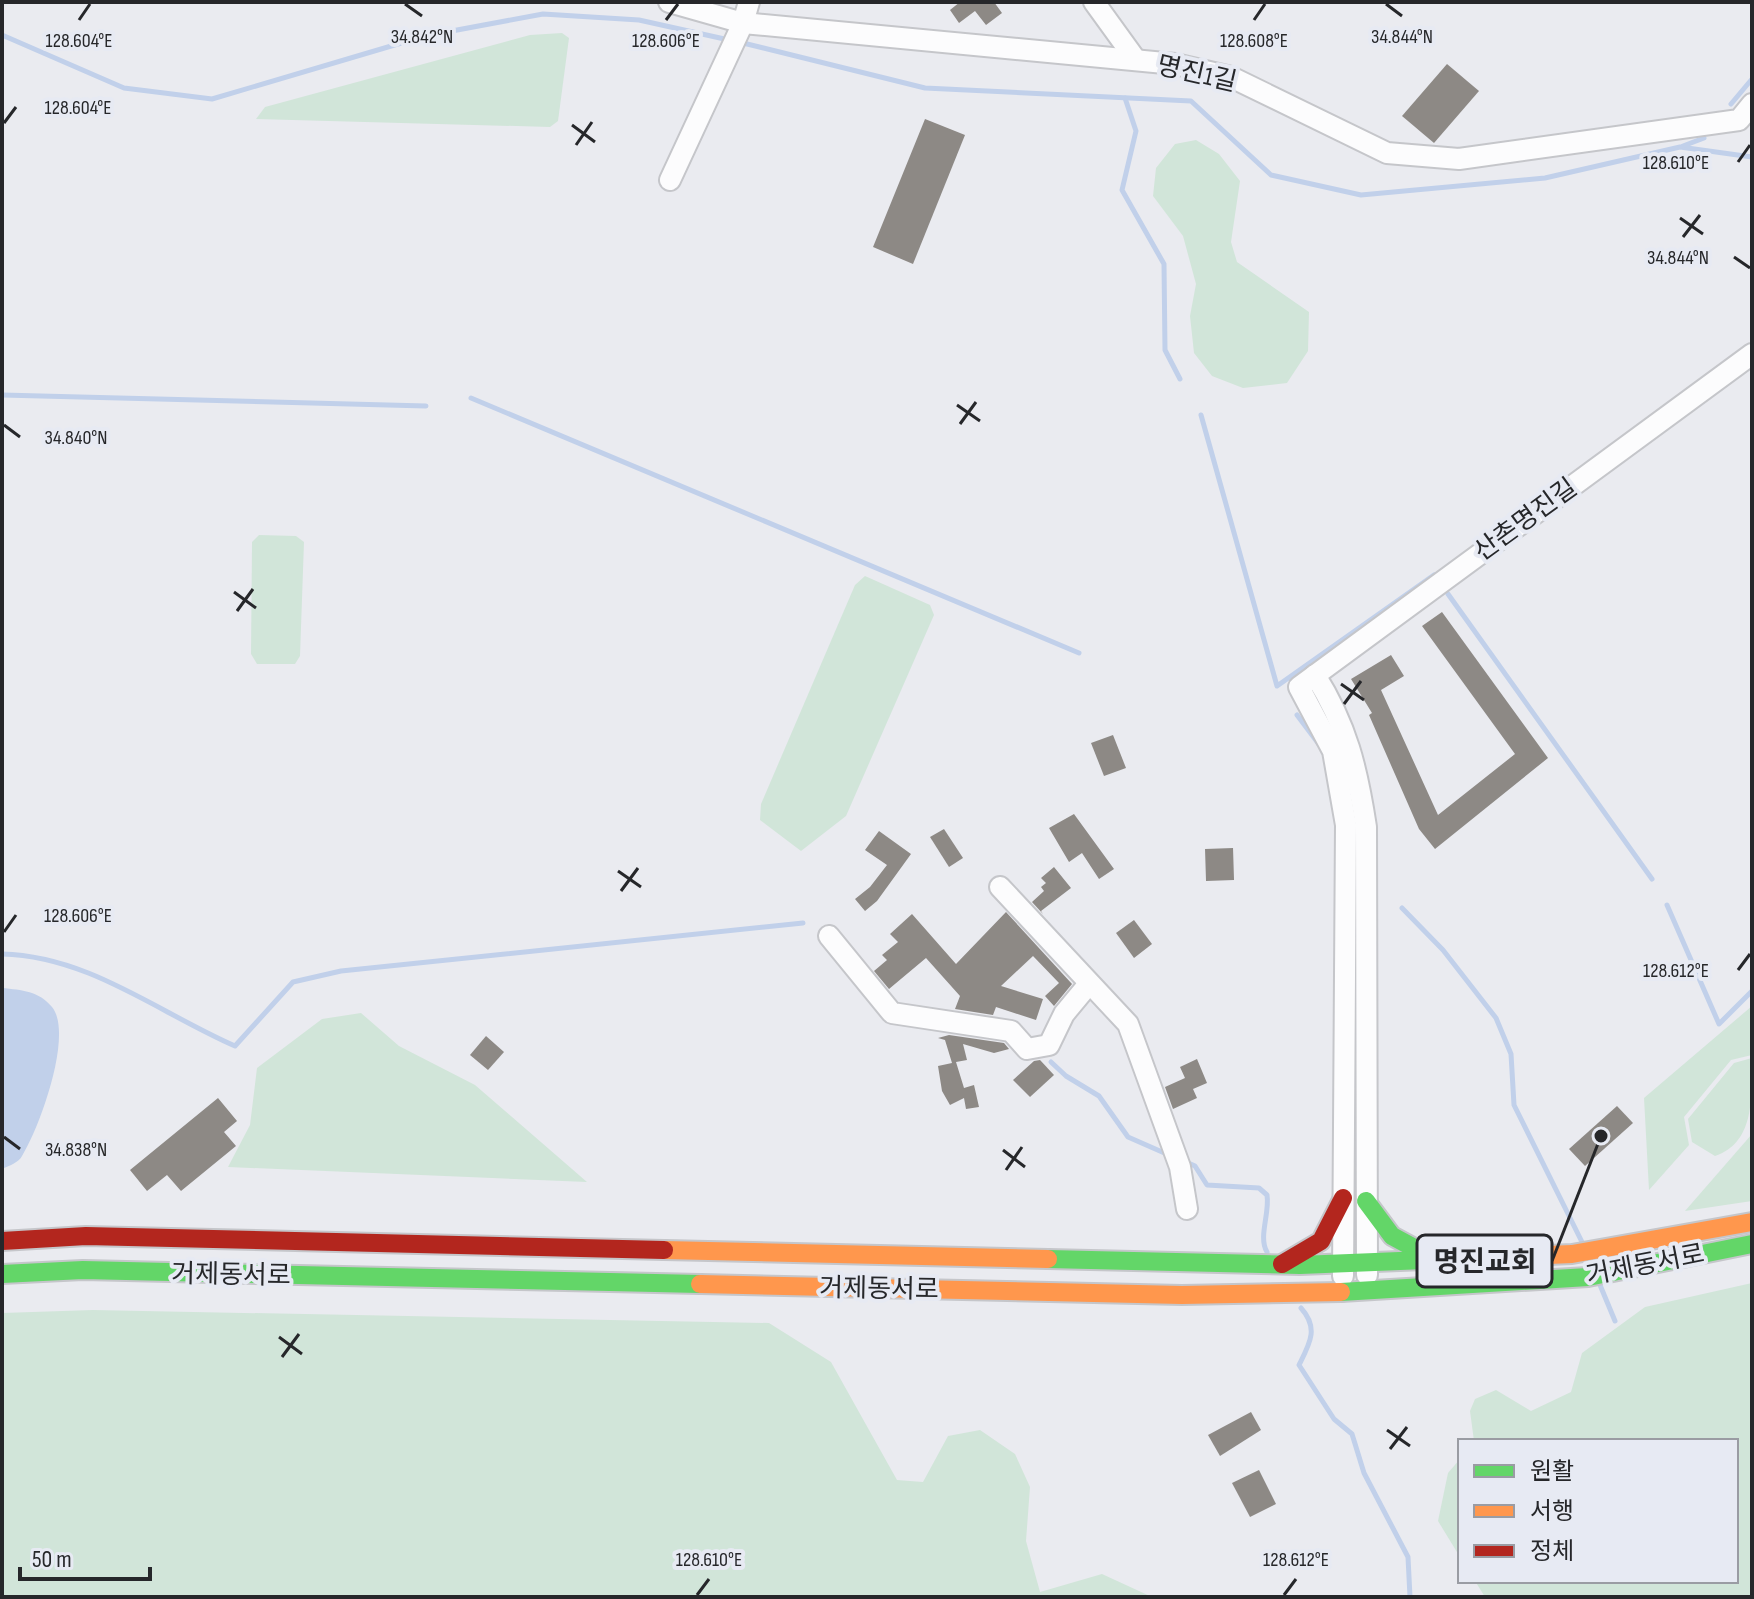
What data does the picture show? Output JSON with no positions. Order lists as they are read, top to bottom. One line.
{"streets":{"main road":["거제동서로"],"street":["명진1길","산촌명진길"]},"places":["명진교회"],"legend":["원활","서행","정체"],"scale_bar":"50 m","coordinates":["34.842°N","34.844°N","128.604°E","128.606°E","128.608°E","128.610°E","34.840°N","128.612°E","34.838°N"]}
